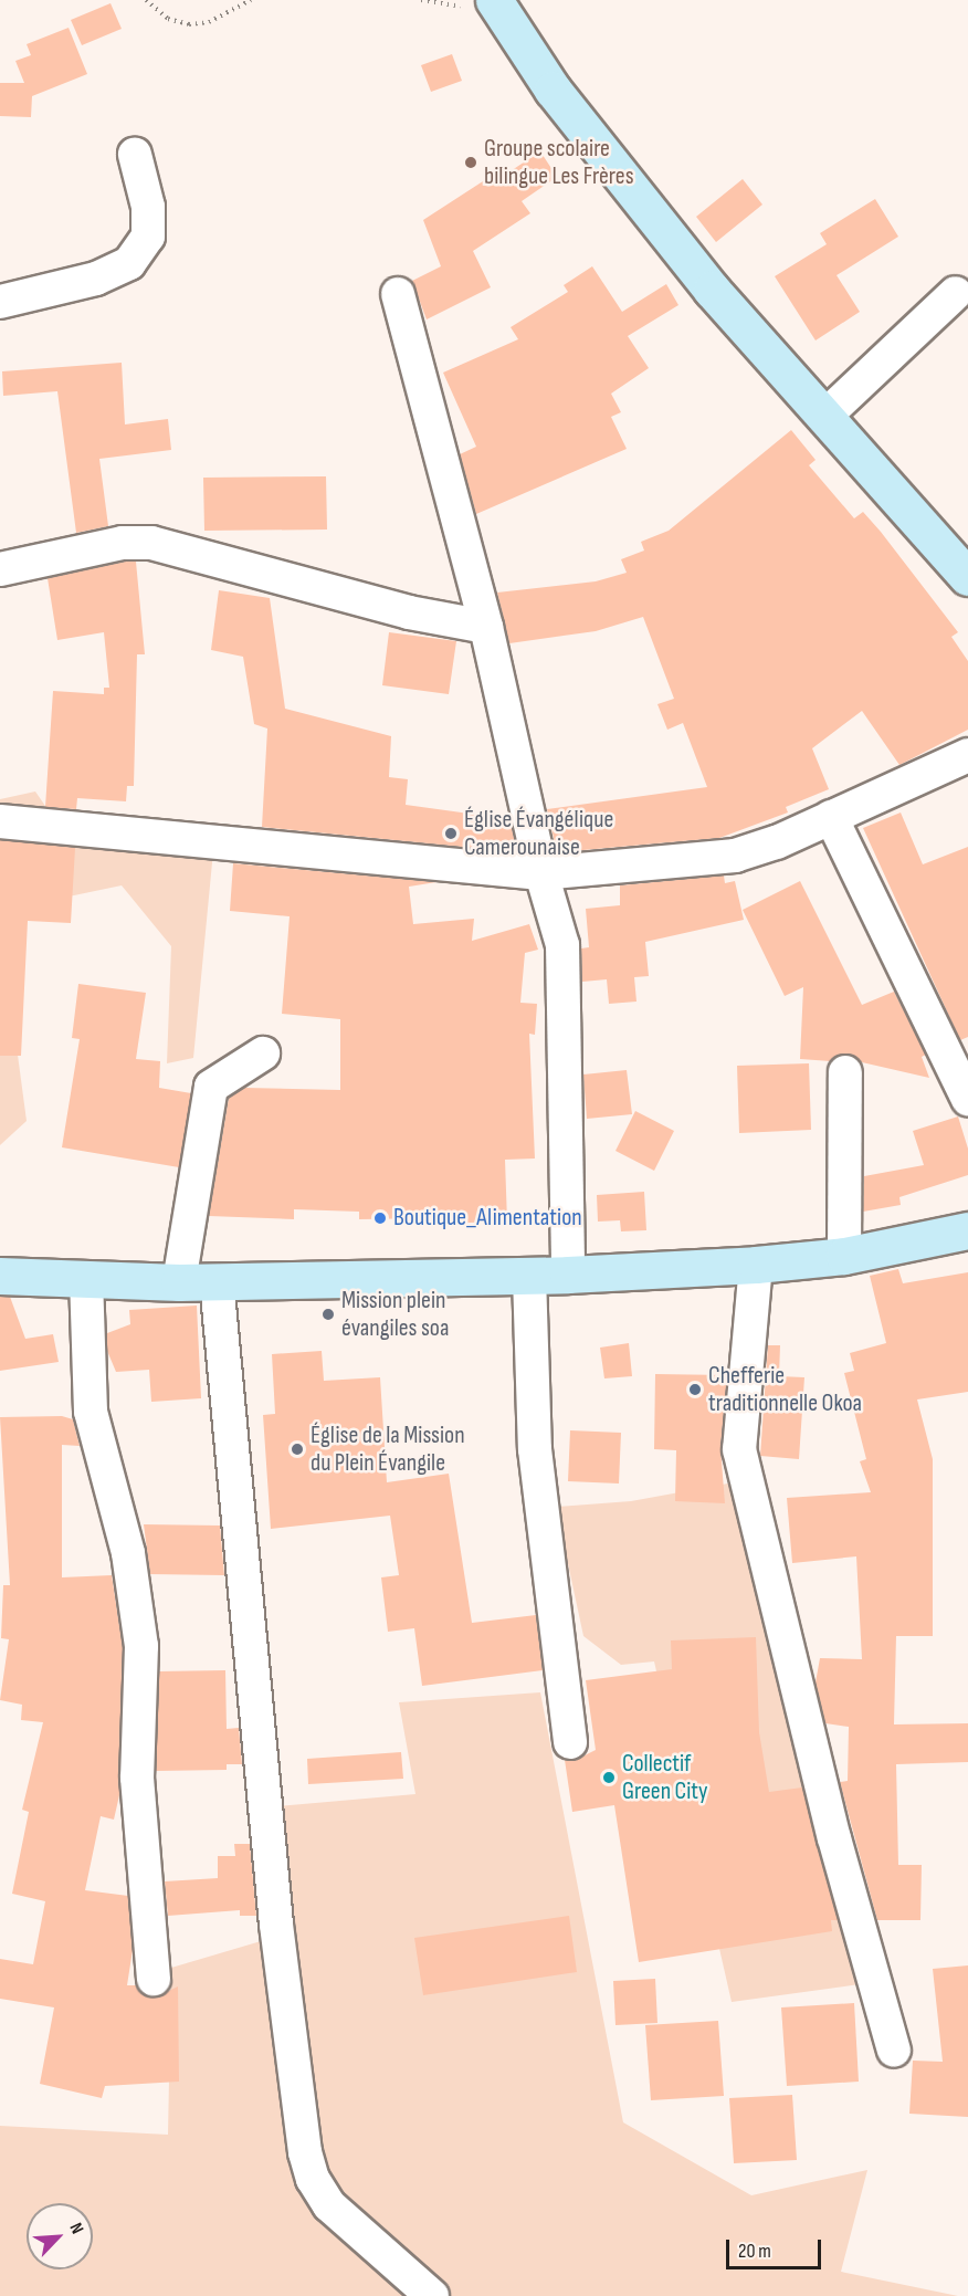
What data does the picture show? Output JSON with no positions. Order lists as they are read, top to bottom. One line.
{"places":["Groupe scolaire bilingue Les Frères","Église Évangélique Camerounaise","Boutique_Alimentation","Mission plein évangiles soa","Chefferie traditionnelle Okoa","Église de la Mission du Plein Évangile","Collectif Green City"],"scale_bar":"20 m","north":"top right"}
